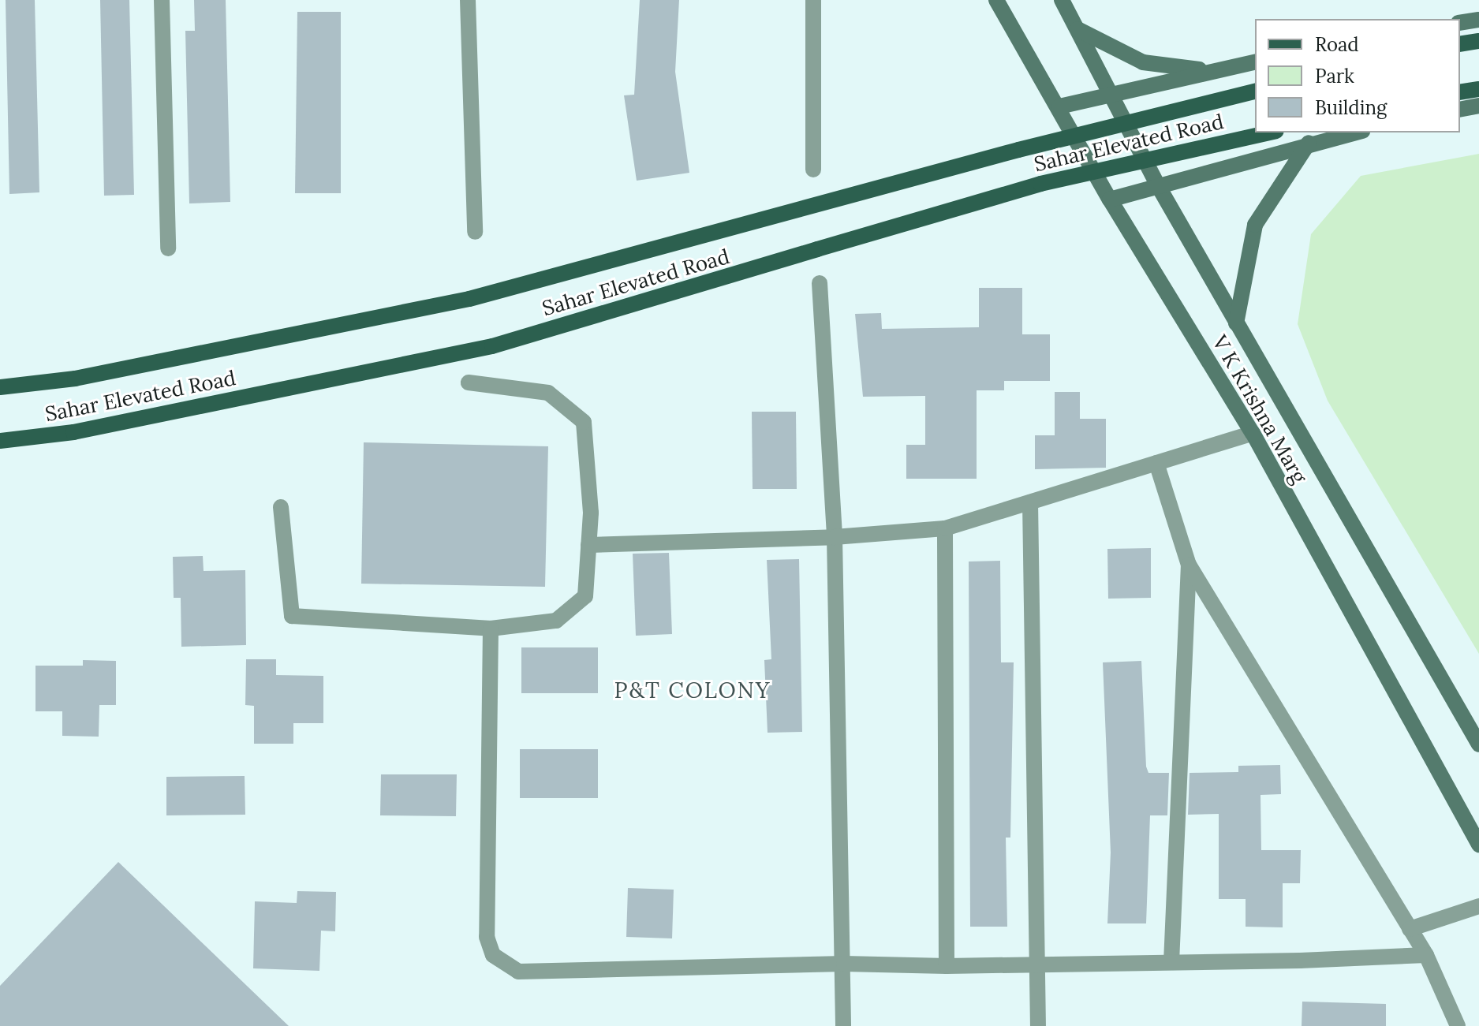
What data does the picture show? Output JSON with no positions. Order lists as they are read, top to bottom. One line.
{"streets":{"main road":["Sahar Elevated Road"],"street":["V K Krishna Marg"]},"districts":["P&T COLONY"],"legend":["Road","Park","Building"]}
